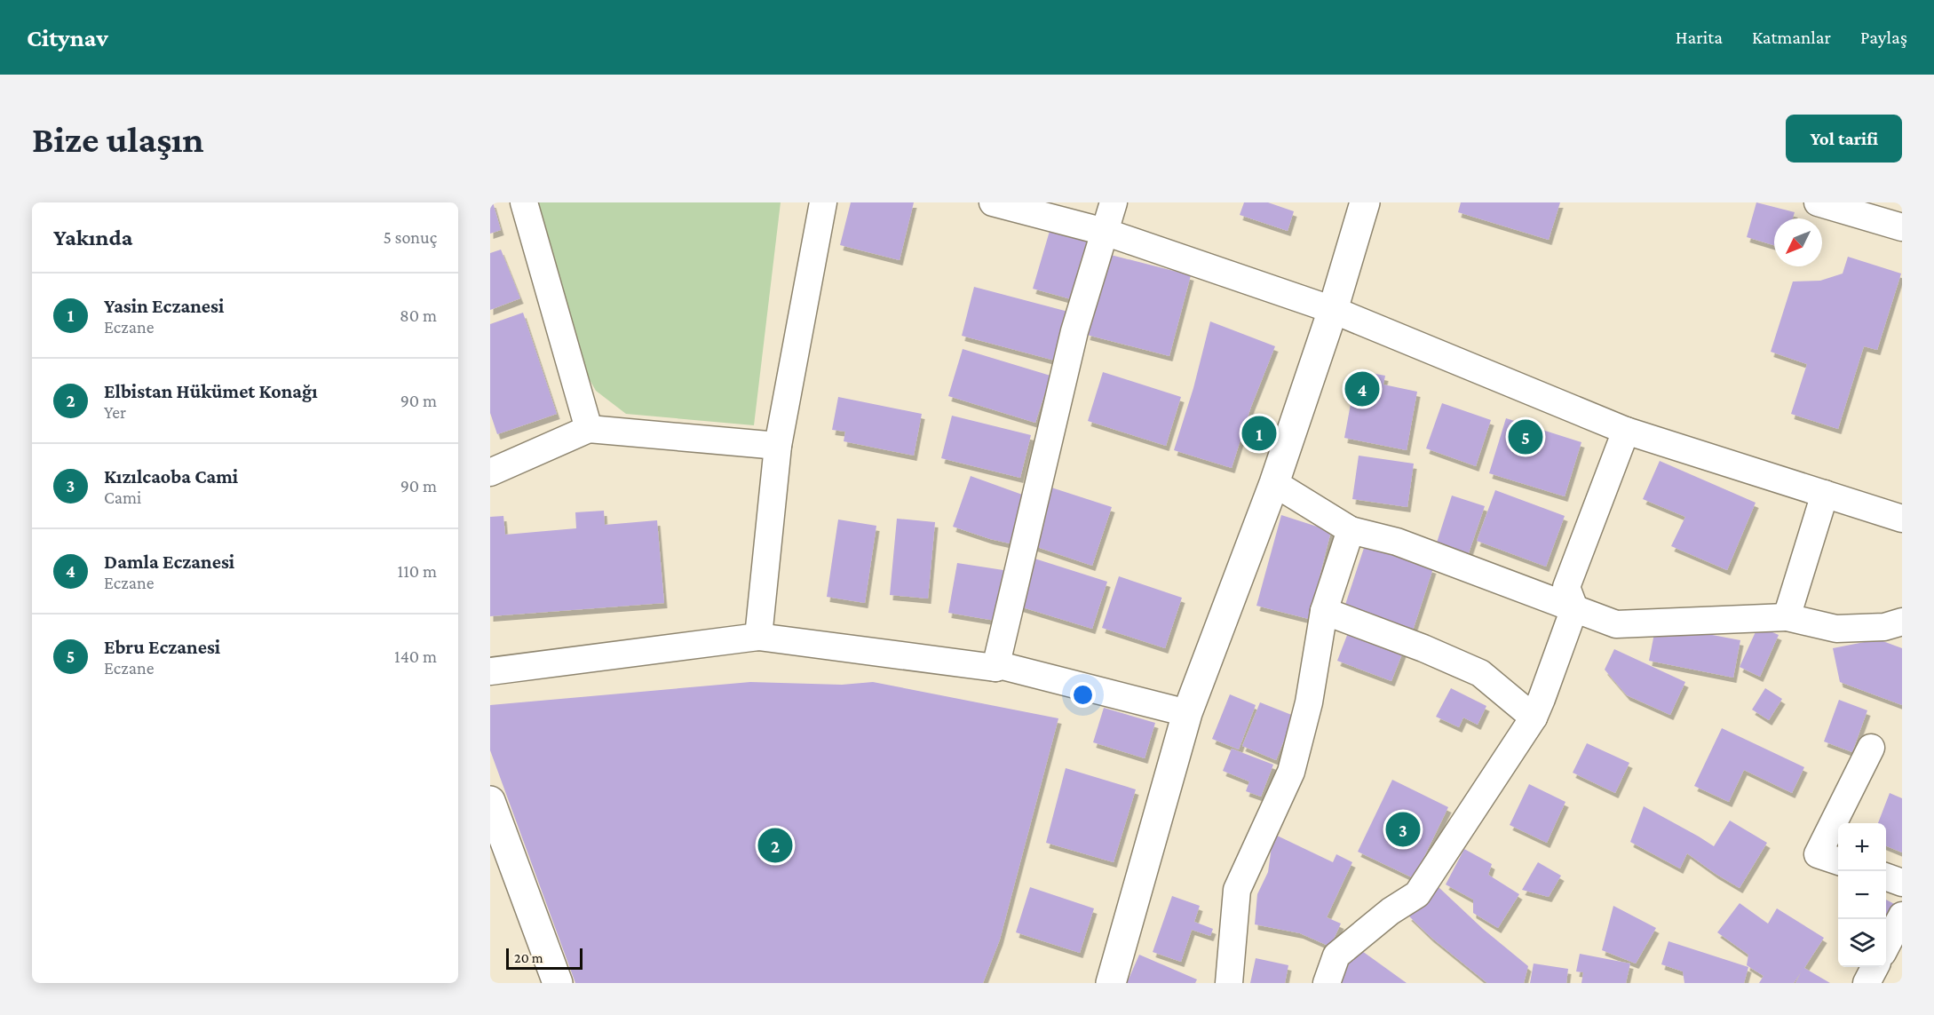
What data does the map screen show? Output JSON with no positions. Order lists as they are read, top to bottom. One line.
{"scale_bar":"20 m","north":"bottom left","page":{"header":"Citynav","nav":["Harita","Katmanlar","Paylaş"],"buttons":"Yol tarifi","title":"Bize ulaşın","heading":["Yakında","5 sonuç"],"list":[{"mark":"1","name":"Yasin Eczanesi","note":"Eczane","value":"80 m"},{"mark":"2","name":"Elbistan Hükümet Konağı","note":"Yer","value":"90 m"},{"mark":"3","name":"Kızılcaoba Cami","note":"Cami","value":"90 m"},{"mark":"4","name":"Damla Eczanesi","note":"Eczane","value":"110 m"},{"mark":"5","name":"Ebru Eczanesi","note":"Eczane","value":"140 m"}],"pins":["4","1","5","3","2"],"map_buttons":["+","−"],"scale":"20 m"}}
